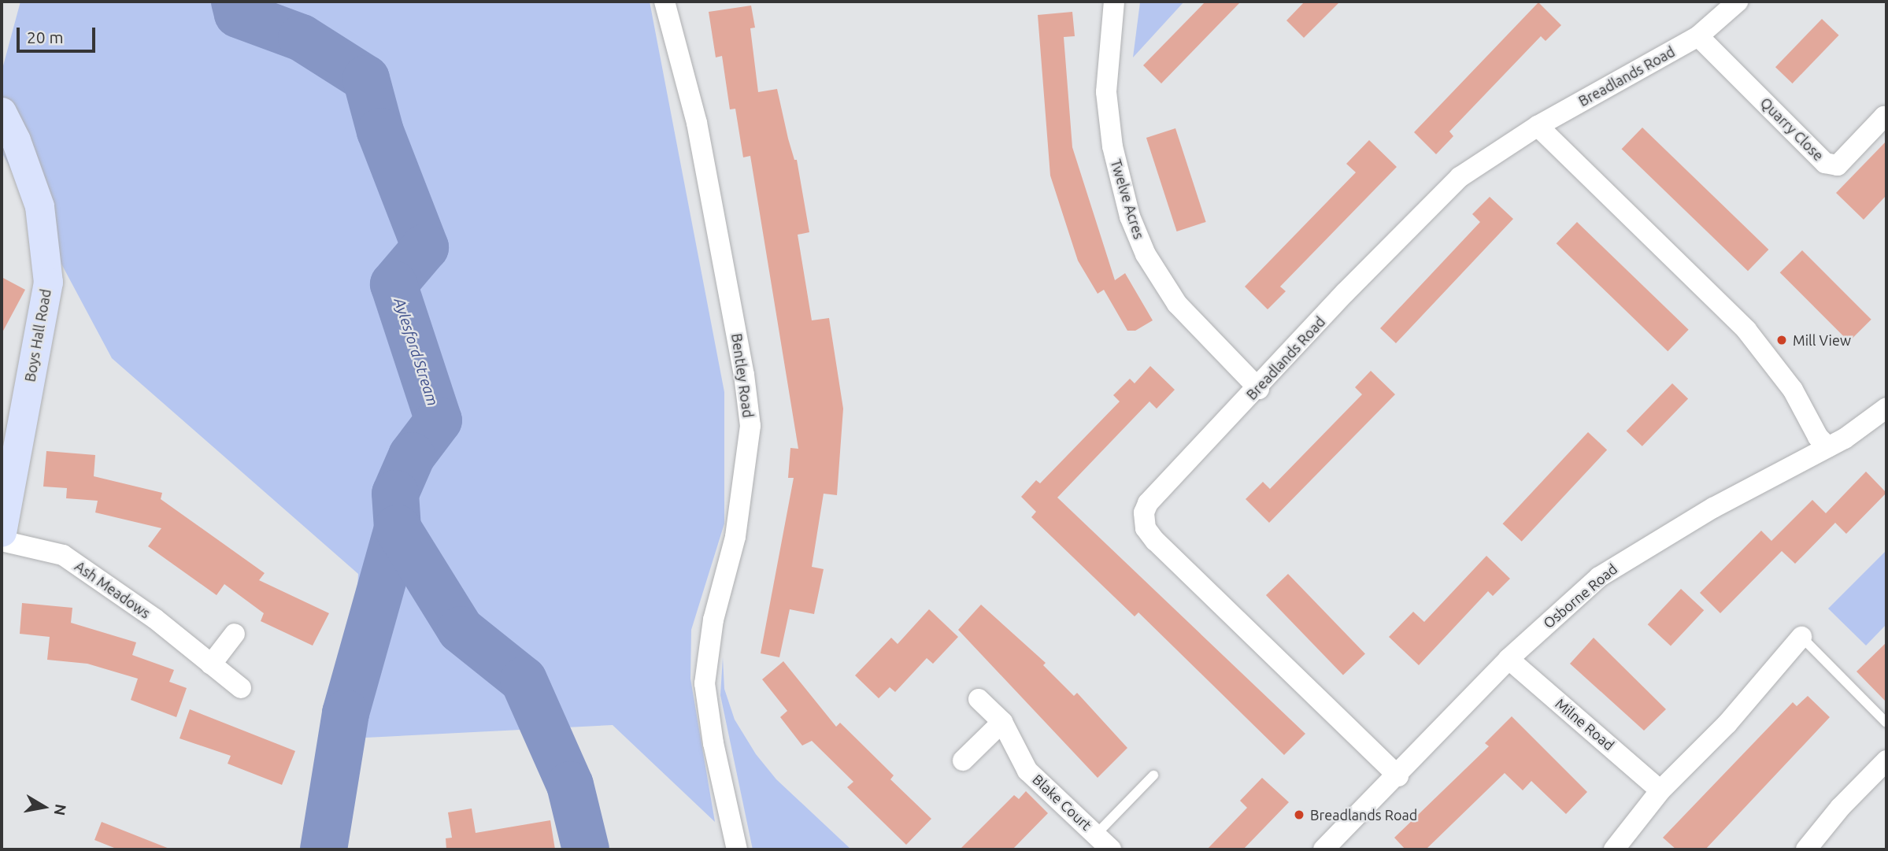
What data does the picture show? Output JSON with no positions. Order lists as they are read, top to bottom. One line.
{"streets":{"street":["Breadlands Road","Quarry Close","Twelve Acres","Boys Hall Road","Bentley Road","Ash Meadows","Osborne Road","Milne Road","Blake Court"]},"crossings":[["Breadlands Road","Quarry Close"],["Breadlands Road","Twelve Acres"],["Breadlands Road","Osborne Road"],["Osborne Road","Milne Road"]],"water":["Aylesford Stream"],"places":["Mill View","Breadlands Road"],"scale_bar":"20 m","north":"right"}
